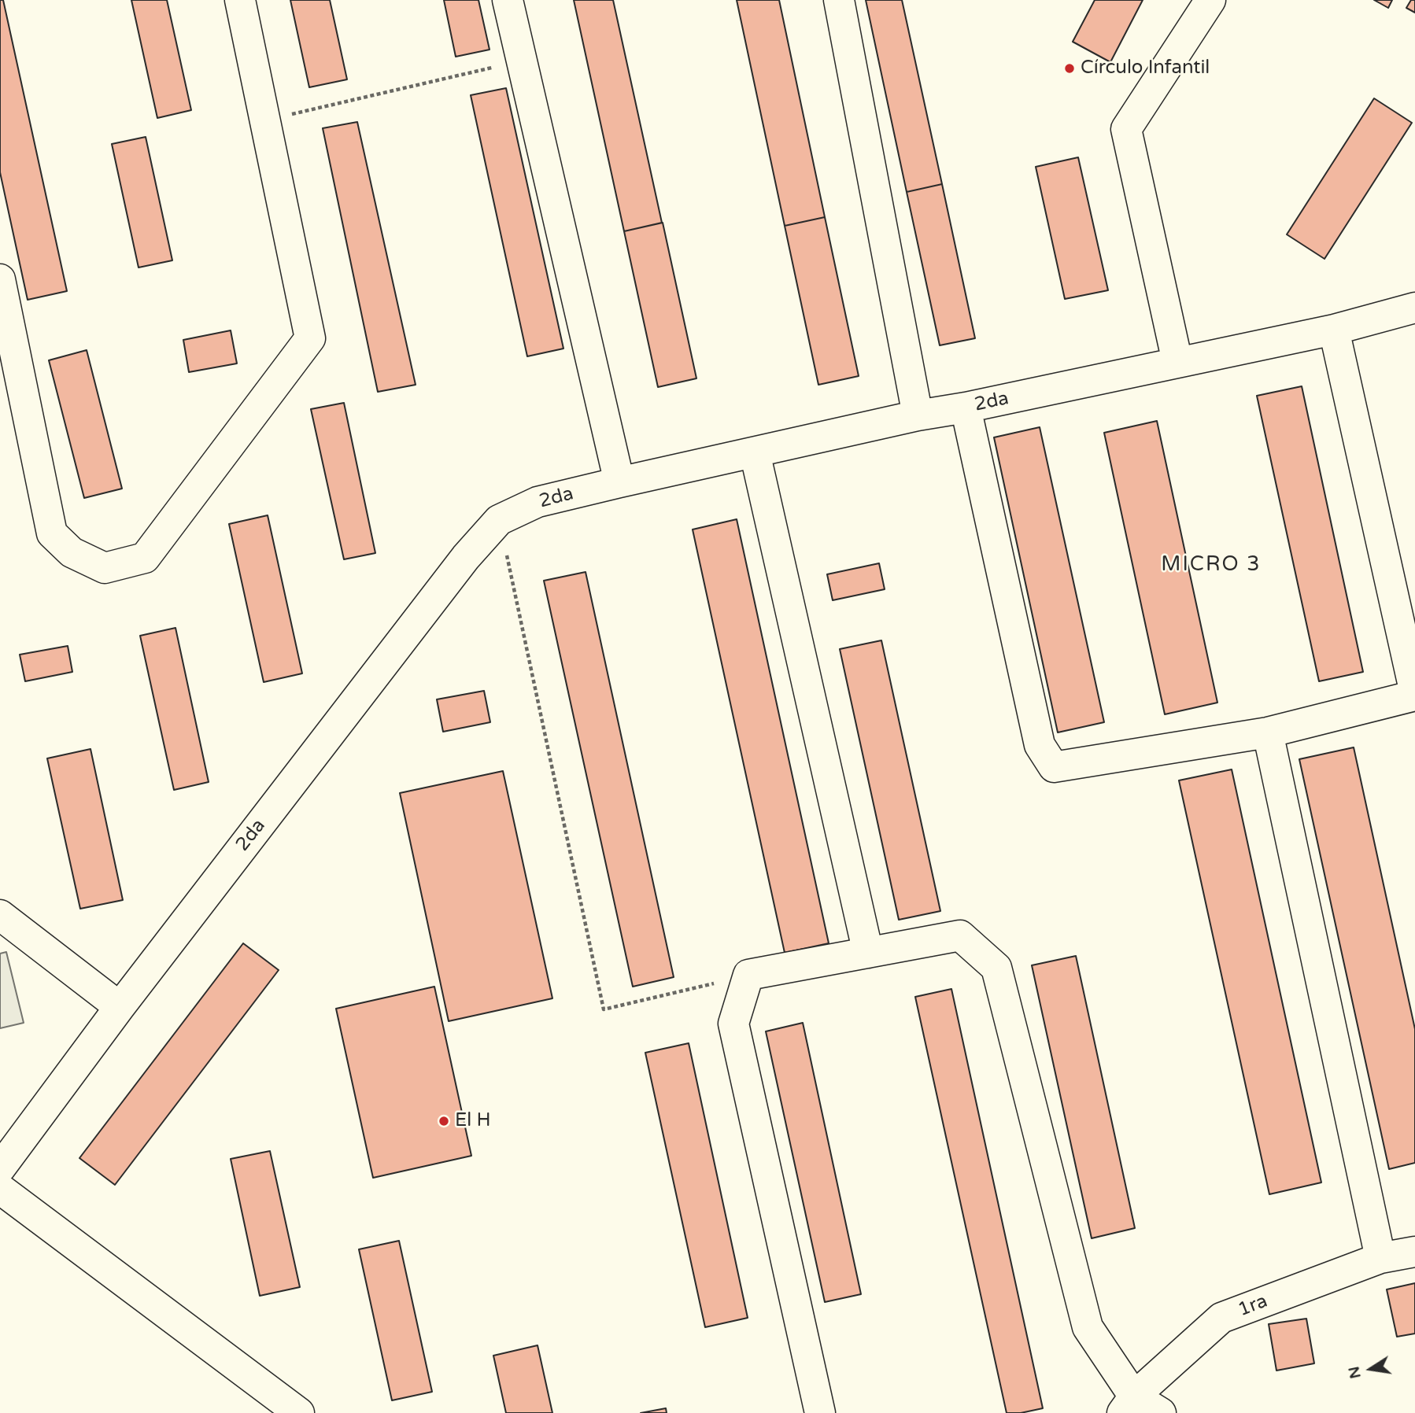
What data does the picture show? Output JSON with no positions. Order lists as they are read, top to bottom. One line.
{"streets":{"street":["2da","1ra"]},"districts":["MICRO 3"],"places":["Círculo Infantil","El H"],"north":"left"}
